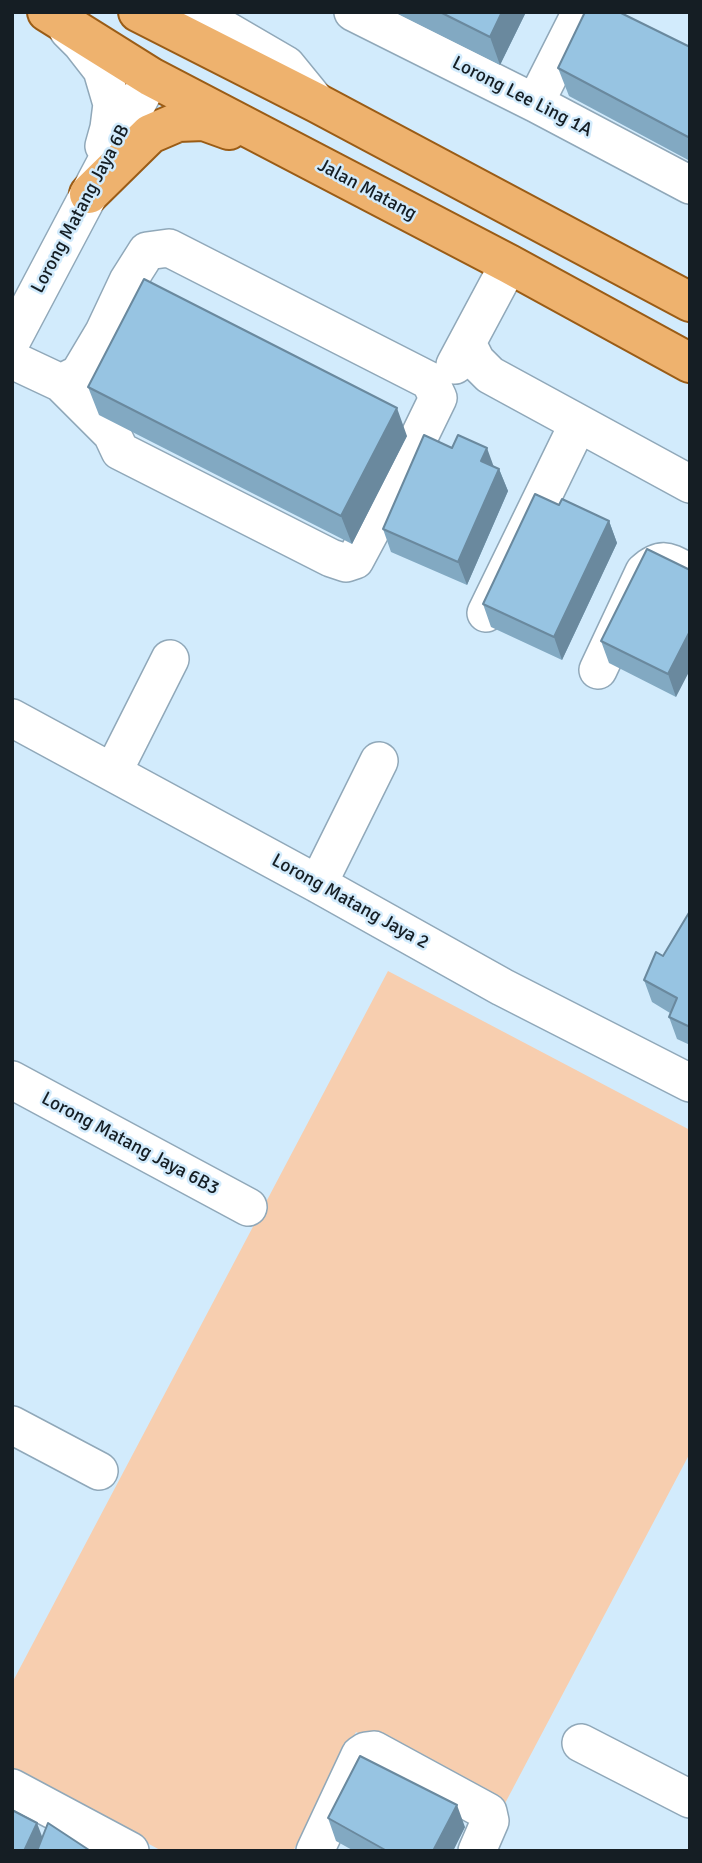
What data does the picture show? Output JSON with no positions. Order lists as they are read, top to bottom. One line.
{"streets":{"main road":["Jalan Matang"],"street":["Lorong Lee Ling 1A","Lorong Matang Jaya 6B","Lorong Matang Jaya 2","Lorong Matang Jaya 6B3"]},"crossings":[["Jalan Matang","Lorong Matang Jaya 6B"]]}
